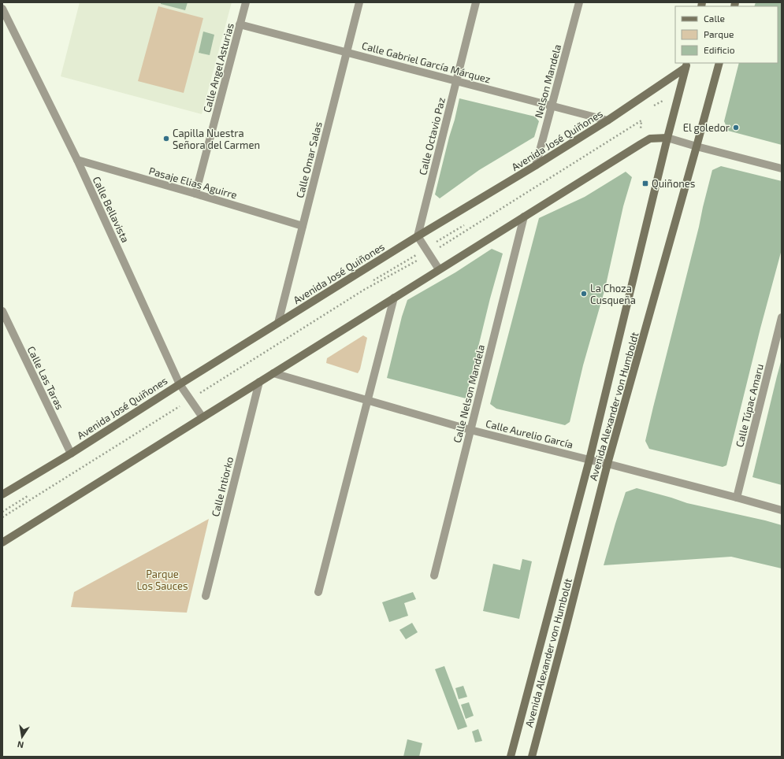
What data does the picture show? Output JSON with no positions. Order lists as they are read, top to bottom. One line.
{"streets":{"street":["Calle Gabriel García Márquez","Calle Angel Asturias","Nelson Mandela","Calle Octavio Paz","Avenida José Quiñones","Calle Omar Salas","Pasaje Elias Aguirre","Calle Bellavista","Calle Las Taras","Calle Nelson Mandela","Calle Túpac Amaru","Avenida Alexander von Humboldt","Calle Aurelio García","Calle Intiorko"]},"crossings":[["Calle Gabriel García Márquez","Calle Angel Asturias"],["Calle Gabriel García Márquez","Nelson Mandela"],["Calle Gabriel García Márquez","Calle Octavio Paz"],["Calle Gabriel García Márquez","Avenida José Quiñones"],["Calle Gabriel García Márquez","Calle Omar Salas"],["Calle Angel Asturias","Pasaje Elias Aguirre"],["Nelson Mandela","Avenida José Quiñones"],["Calle Octavio Paz","Avenida José Quiñones"],["Avenida José Quiñones","Calle Omar Salas"],["Avenida José Quiñones","Calle Bellavista"],["Avenida José Quiñones","Calle Las Taras"],["Avenida José Quiñones","Avenida Alexander von Humboldt"],["Calle Omar Salas","Pasaje Elias Aguirre"],["Pasaje Elias Aguirre","Calle Bellavista"],["Calle Nelson Mandela","Calle Aurelio García"],["Calle Túpac Amaru","Calle Aurelio García"],["Avenida Alexander von Humboldt","Calle Aurelio García"]],"parks":["Parque Los Sauces"],"places":{"other":["El goledor","Capilla Nuestra Señora del Carmen","La Choza Cusqueña"],"transit":["Quiñones"]},"legend":["Calle","Parque","Edificio"],"north":"bottom"}
